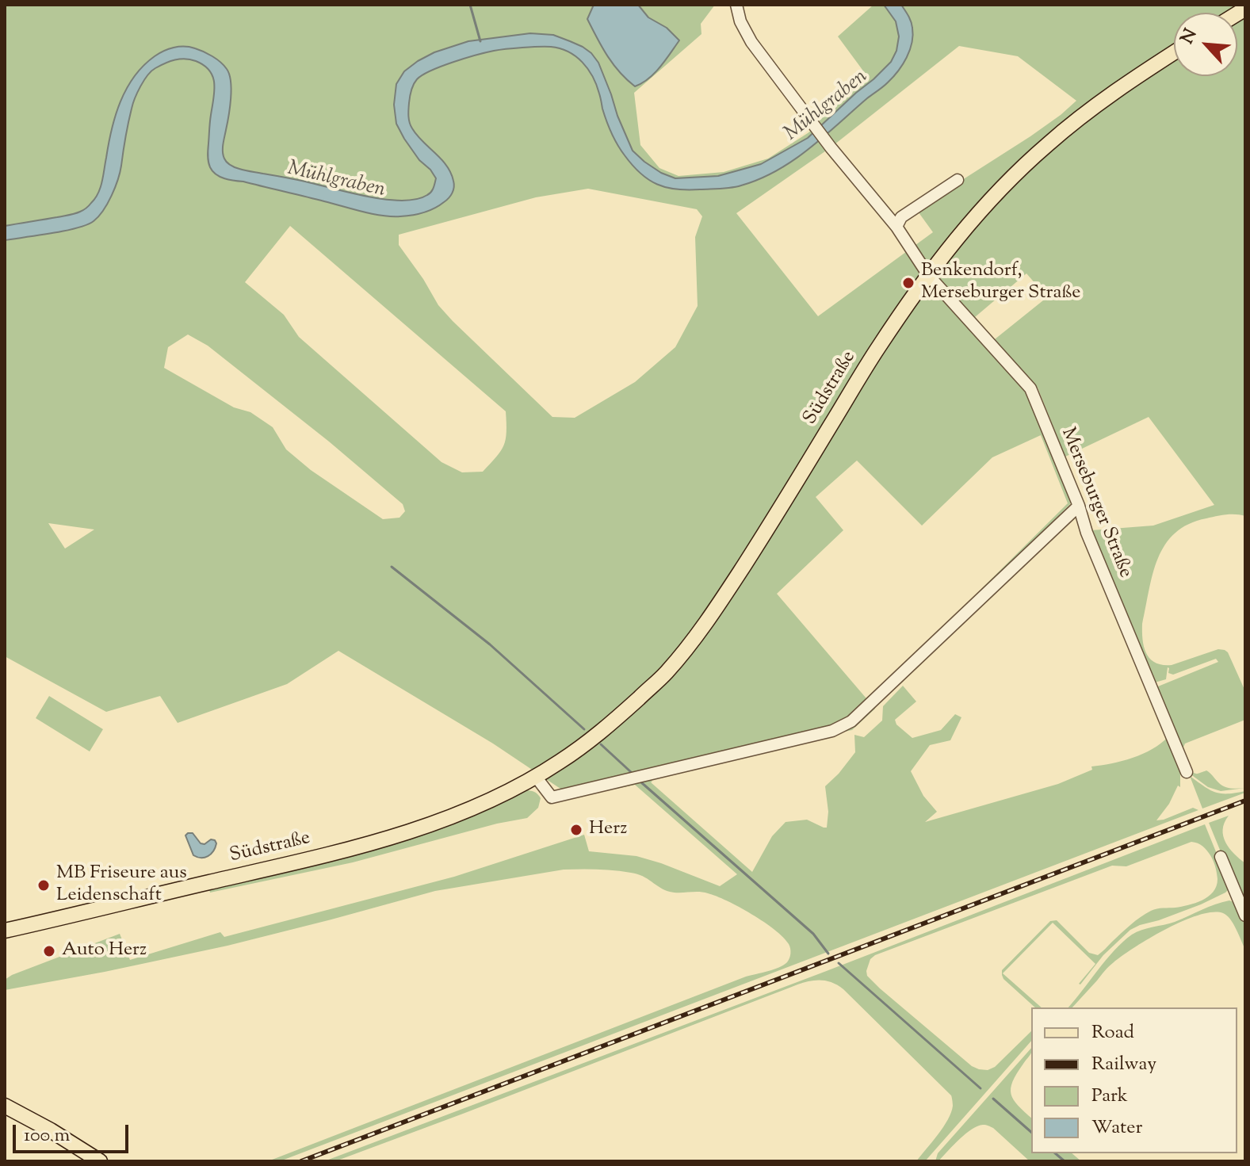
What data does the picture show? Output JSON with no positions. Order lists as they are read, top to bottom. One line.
{"streets":{"main road":["Südstraße"],"street":["Merseburger Straße"]},"crossings":[["Südstraße","Merseburger Straße"]],"water":["Mühlgraben"],"places":["Benkendorf, Merseburger Straße","Herz","MB Friseure aus Leidenschaft","Auto Herz"],"legend":["Road","Railway","Park","Water"],"scale_bar":"100 m","north":"top left"}
